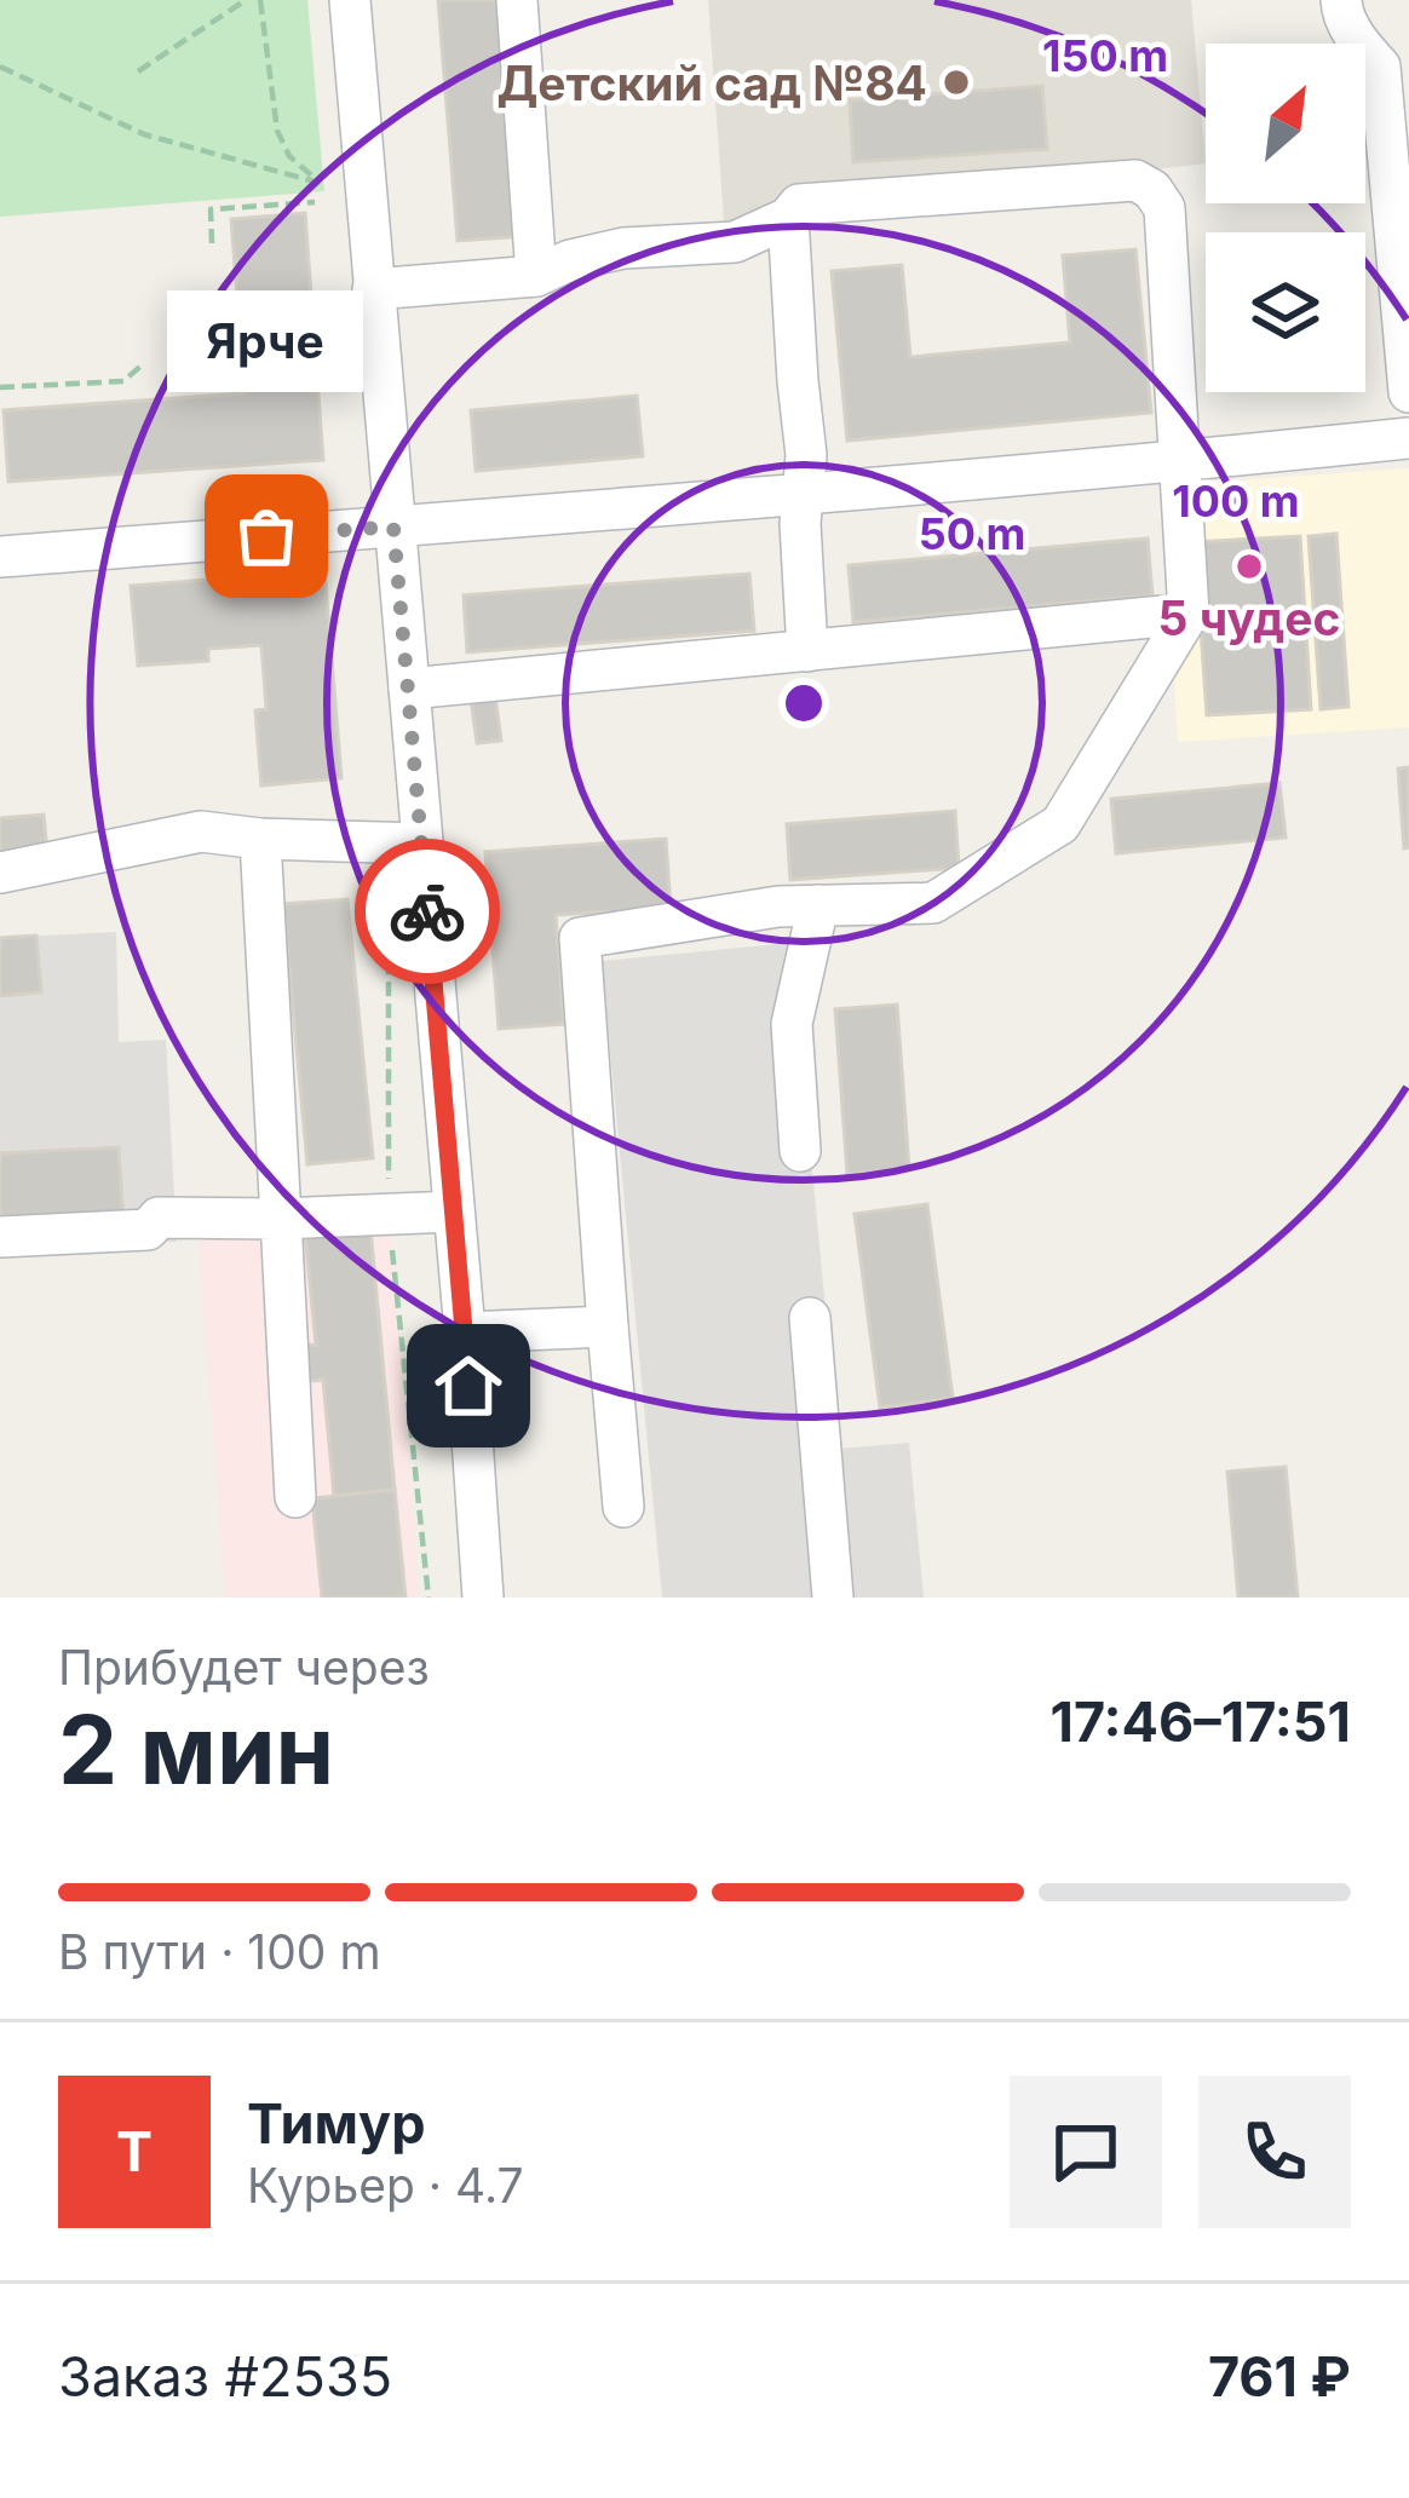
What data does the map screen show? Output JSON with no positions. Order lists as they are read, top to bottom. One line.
{"places":["Детский сад №84","Ярче","5 чудес"],"north":"top right","page":{"bubble":"Ярче","heading":["2 мин","Прибудет через","17:46–17:51"],"panel":["Тимур","Курьер · 4.7","Заказ #2535","761 ₽"],"bar":"В пути · 100 m","round":"Т"},"rings":["150 m","100 m","50 m"]}
